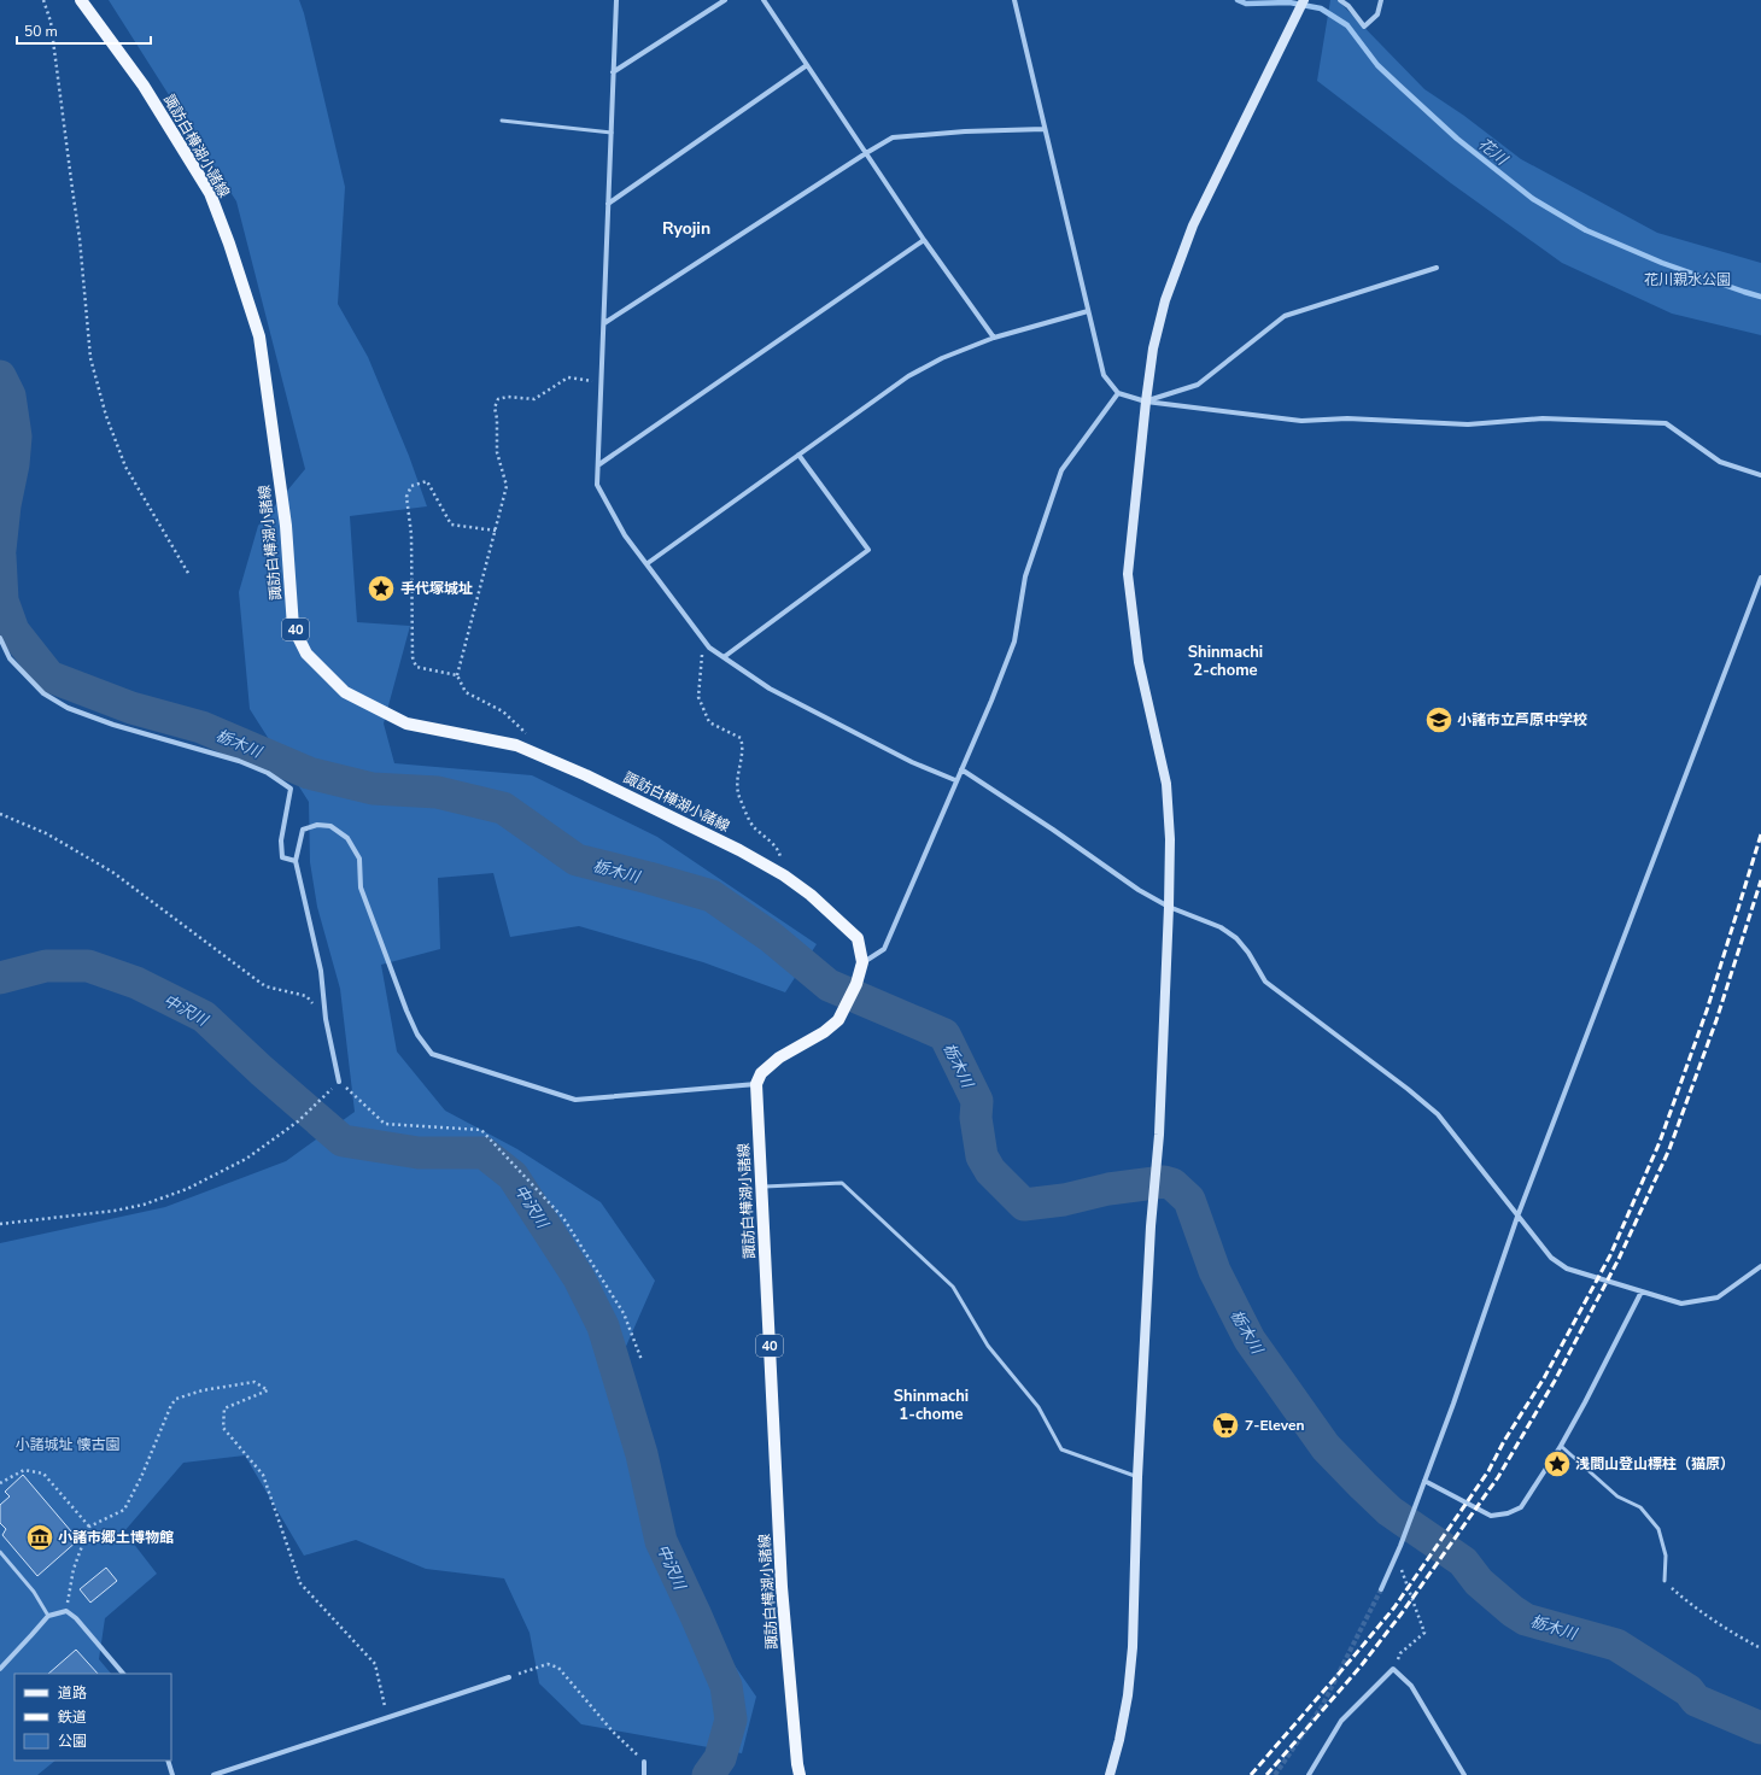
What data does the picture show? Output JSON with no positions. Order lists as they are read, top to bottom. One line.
{"streets":{"main road":["諏訪白樺湖小諸線","40"]},"districts":["Ryojin","Shinmachi 2-chome","Shinmachi 1-chome"],"water":["花川","栃木川","中沢川"],"parks":["花川親水公園","小諸城址 懐古園"],"places":{"place":["手代塚城址","浅間山登山標柱（猫原）"],"school or university":["小諸市立芦原中学校"],"supermarket":["7-Eleven"],"museum":["小諸市郷土博物館"]},"legend":["道路","鉄道","公園"],"scale_bar":"50 m"}
